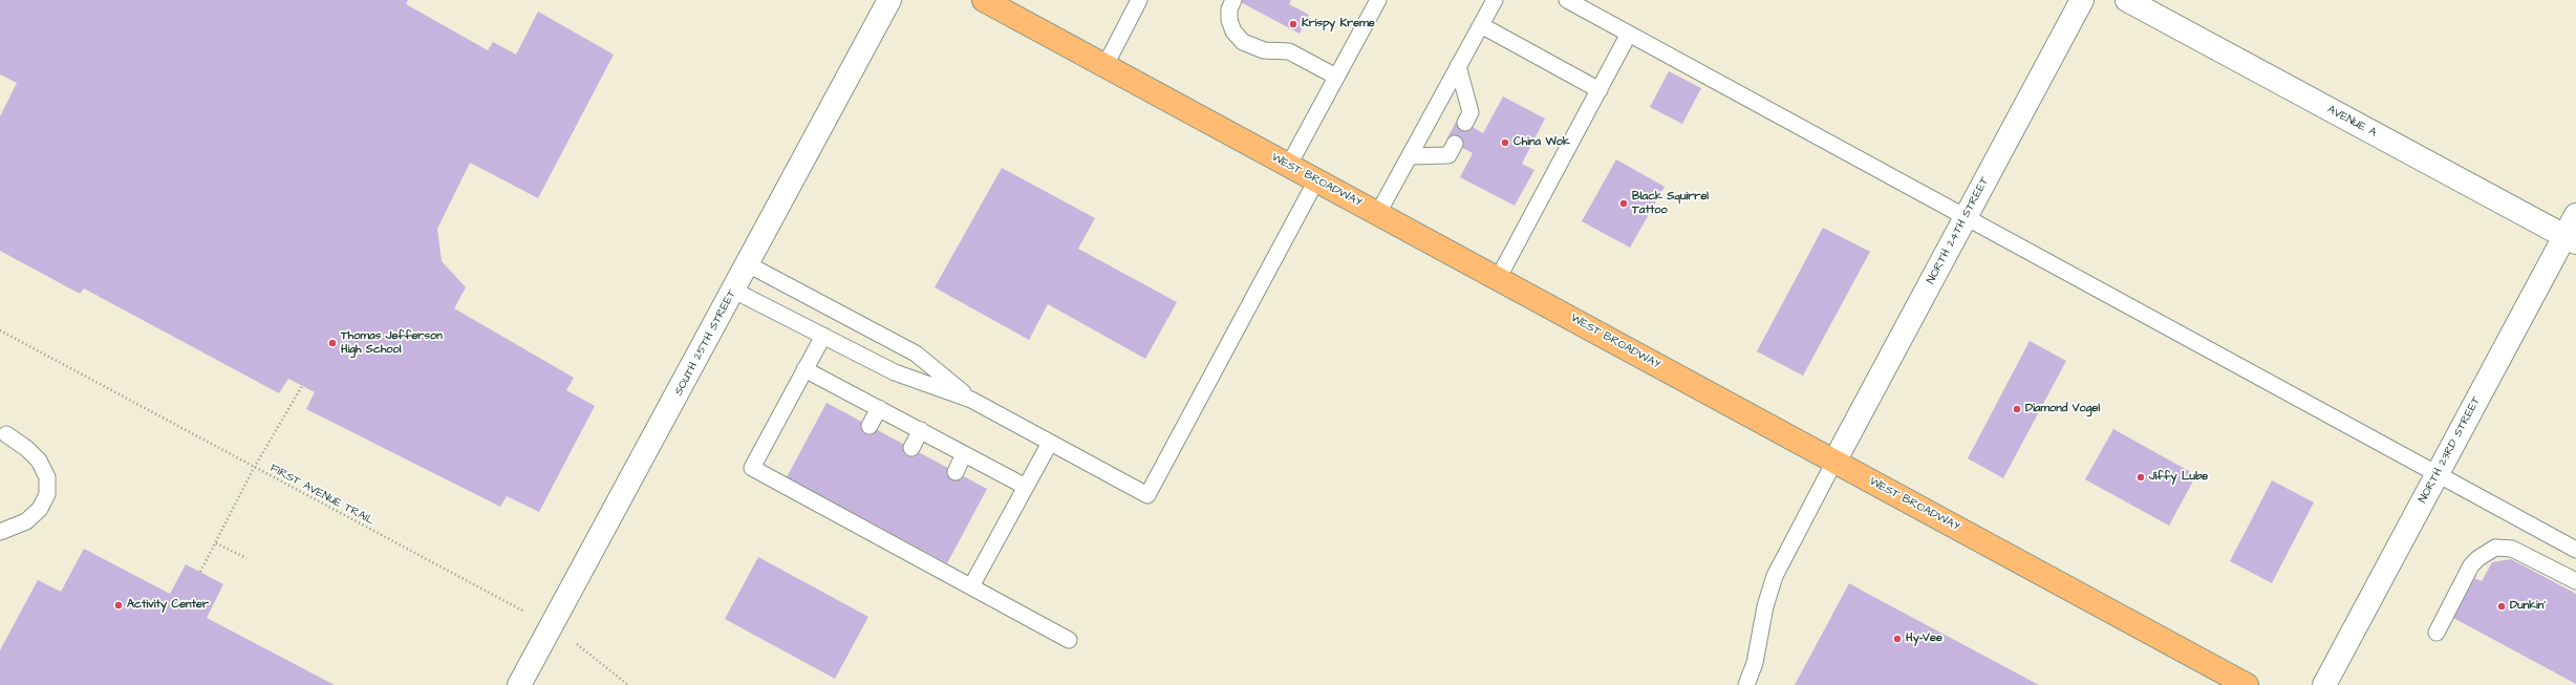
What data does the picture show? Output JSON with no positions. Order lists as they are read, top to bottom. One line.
{"streets":{"main road":["WEST BROADWAY"],"street":["AVENUE A","NORTH 24TH STREET","SOUTH 25TH STREET","NORTH 23RD STREET"],"path":["FIRST AVENUE TRAIL"]},"crossings":[["AVENUE A","NORTH 23RD STREET"],["WEST BROADWAY","NORTH 24TH STREET"],["SOUTH 25TH STREET","FIRST AVENUE TRAIL"]],"places":["Krispy Kreme","China Wok","Black Squirrel Tattoo","Thomas Jefferson High School","Diamond Vogel","Jiffy Lube","Activity Center","Dunkin'","Hy-Vee"]}
